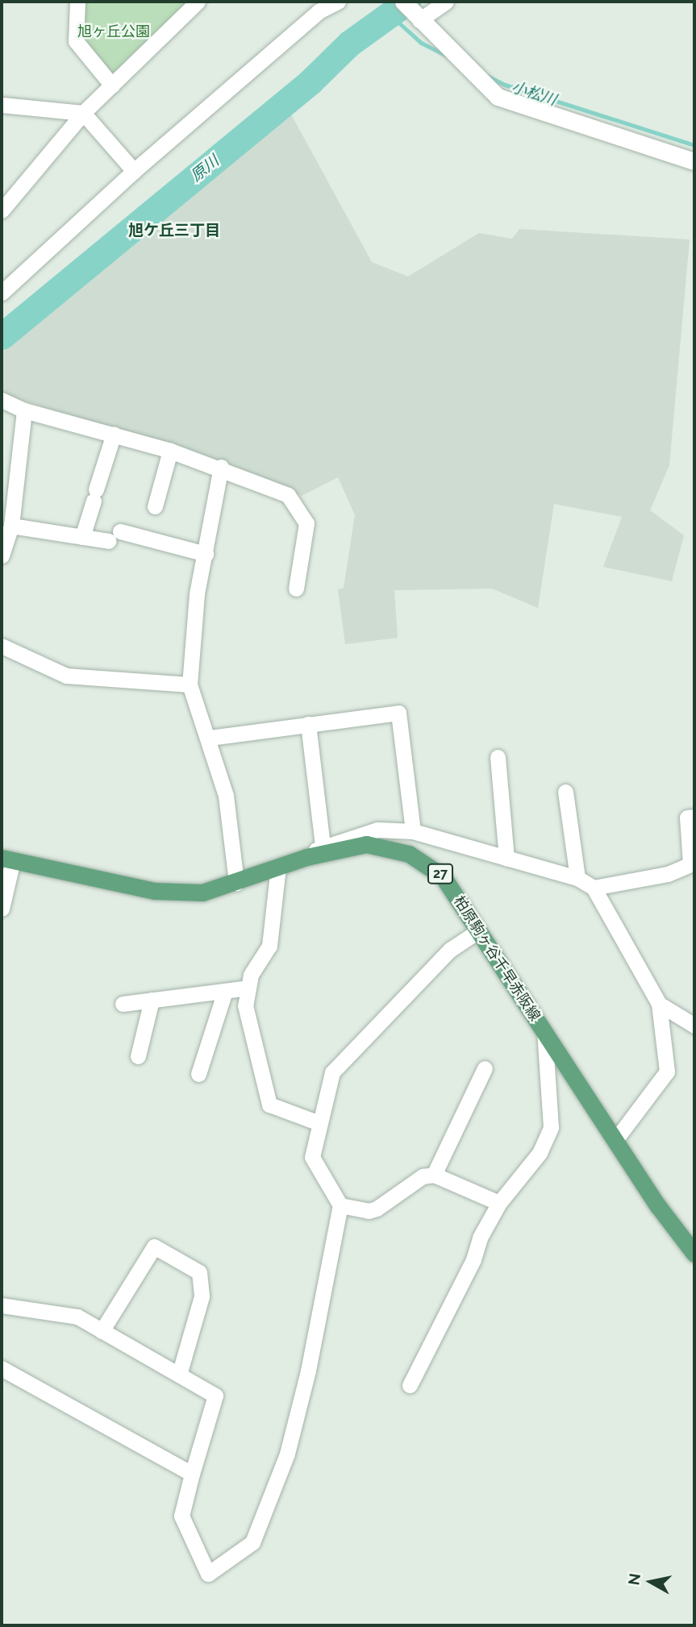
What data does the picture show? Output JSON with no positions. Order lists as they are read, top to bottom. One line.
{"streets":{"main road":["27","柏原駒ヶ谷千早赤阪線"]},"districts":["旭ケ丘三丁目"],"water":["小松川","原川"],"parks":["旭ヶ丘公園"],"north":"left"}
